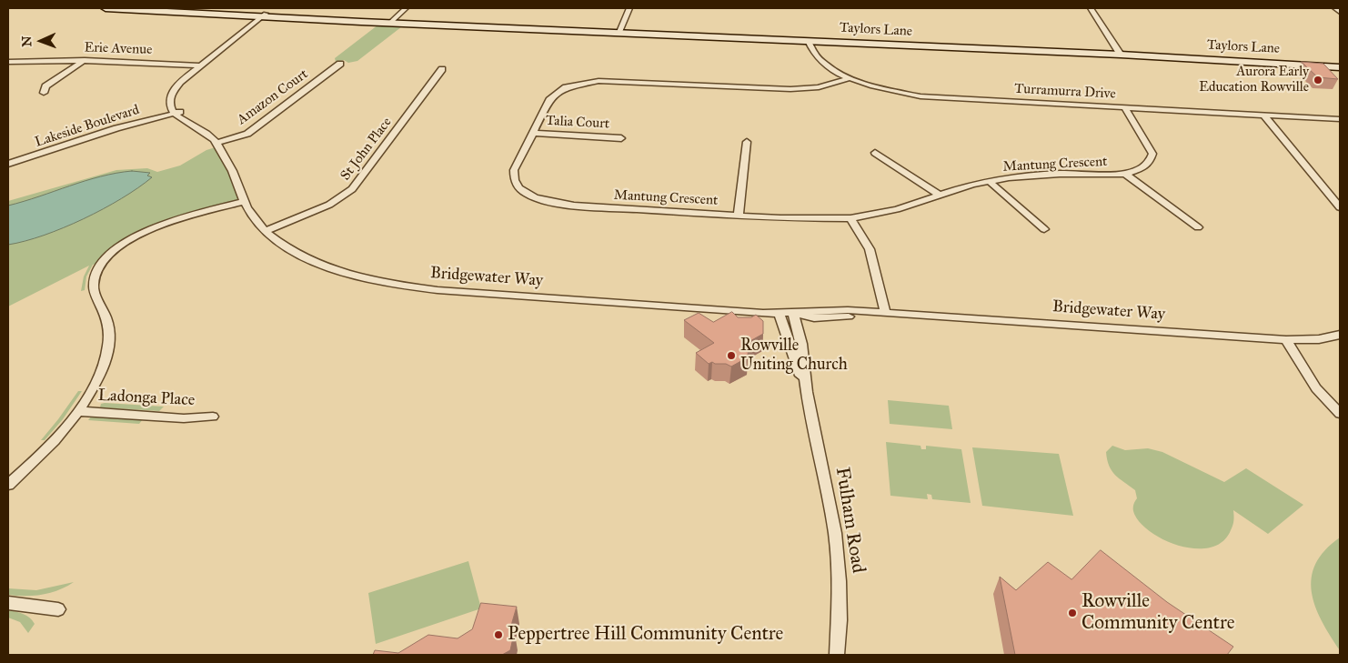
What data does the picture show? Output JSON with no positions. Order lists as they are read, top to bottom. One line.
{"streets":{"main road":["Taylors Lane"],"street":["Erie Avenue","Turramurra Drive","Amazon Court","Talia Court","Lakeside Boulevard","St John Place","Mantung Crescent","Bridgewater Way","Ladonga Place","Fulham Road"]},"crossings":[["Taylors Lane","Turramurra Drive"],["Turramurra Drive","Mantung Crescent"],["Amazon Court","Bridgewater Way"],["Talia Court","Mantung Crescent"],["Lakeside Boulevard","Bridgewater Way"],["St John Place","Bridgewater Way"],["Bridgewater Way","Fulham Road"]],"places":["Aurora Early Education Rowville","Rowville Uniting Church","Rowville Community Centre","Peppertree Hill Community Centre"],"north":"left"}
